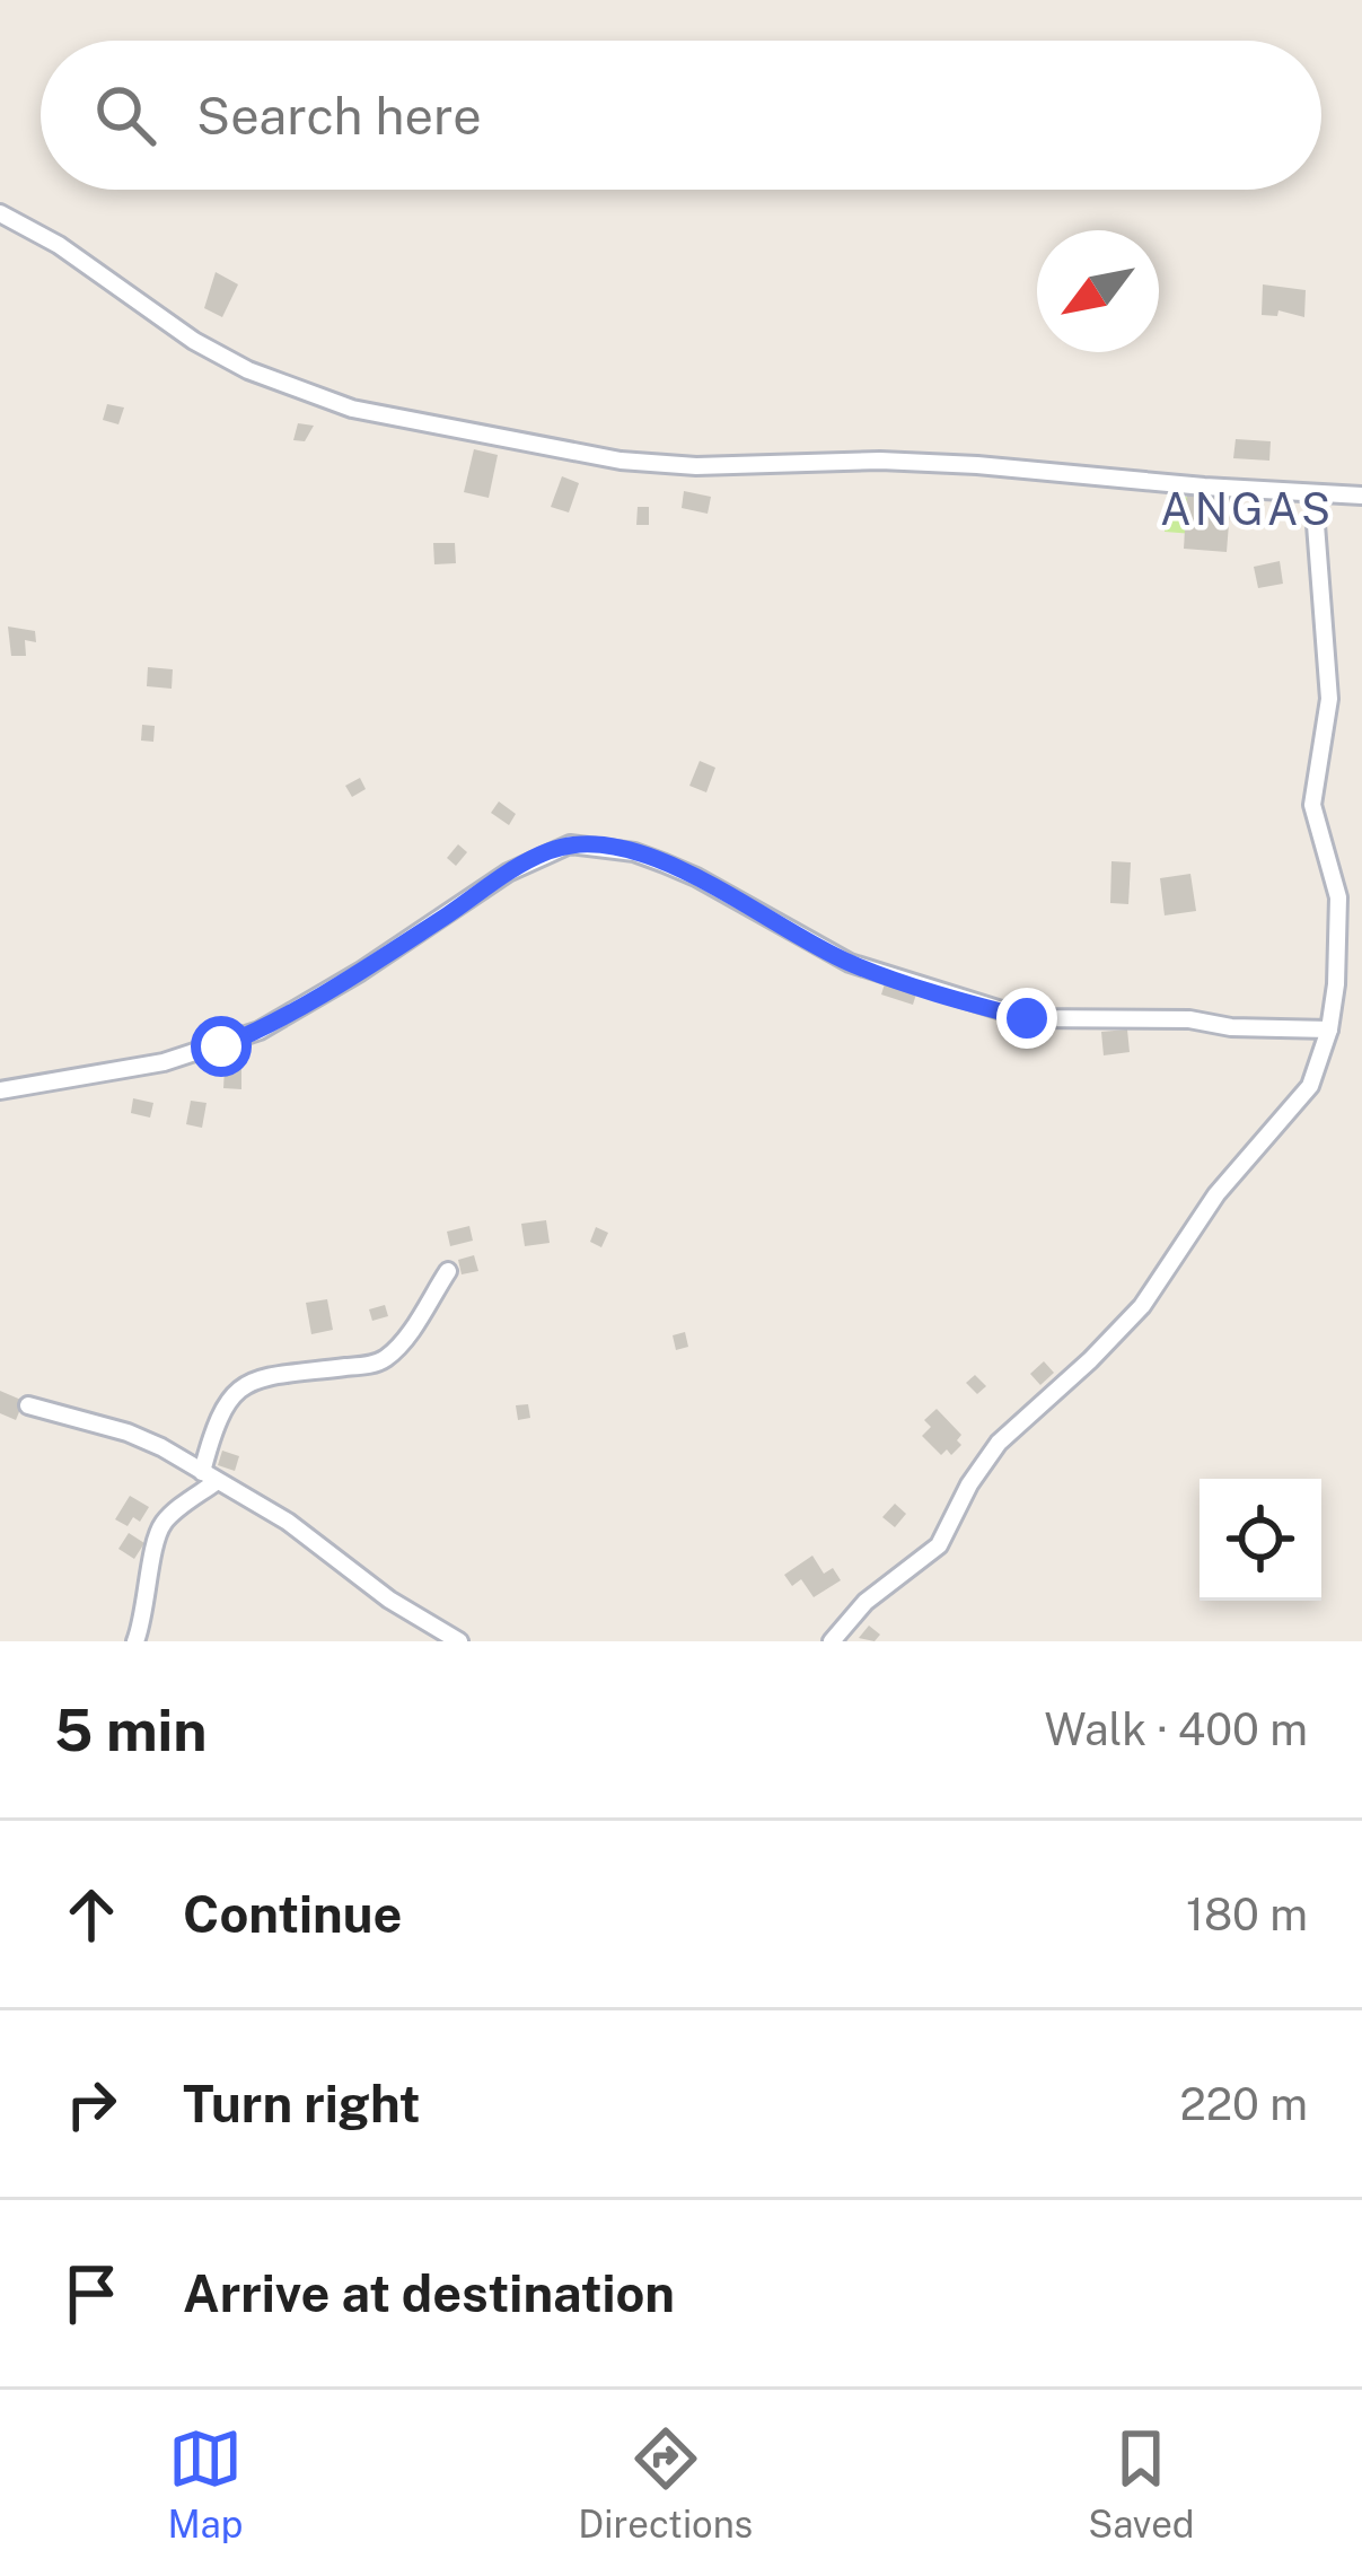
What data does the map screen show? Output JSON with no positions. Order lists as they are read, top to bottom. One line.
{"districts":["ANGAS"],"north":"bottom left","page":{"search":"Search here","heading":["5 min","Walk · 400 m"],"list":[["Continue","180 m"],["Turn right","220 m"],"Arrive at destination"],"nav":["Map","Directions","Saved"]}}
